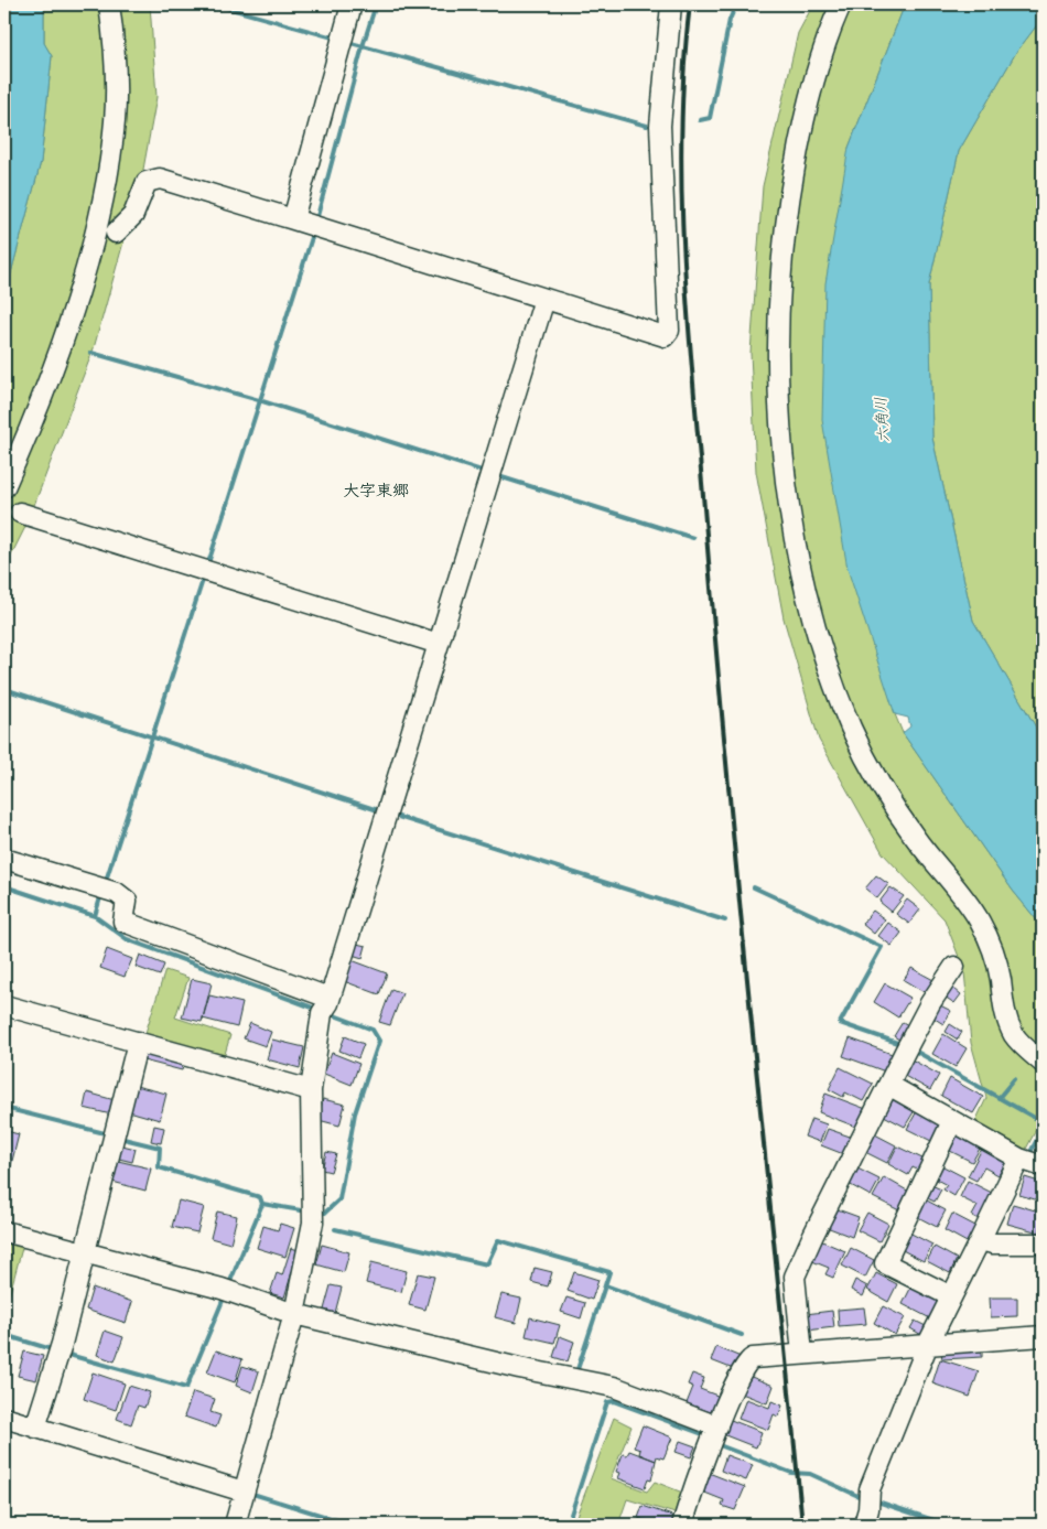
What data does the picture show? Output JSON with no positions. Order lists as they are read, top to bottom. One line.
{"districts":["大字東郷"],"water":["六角川"]}
